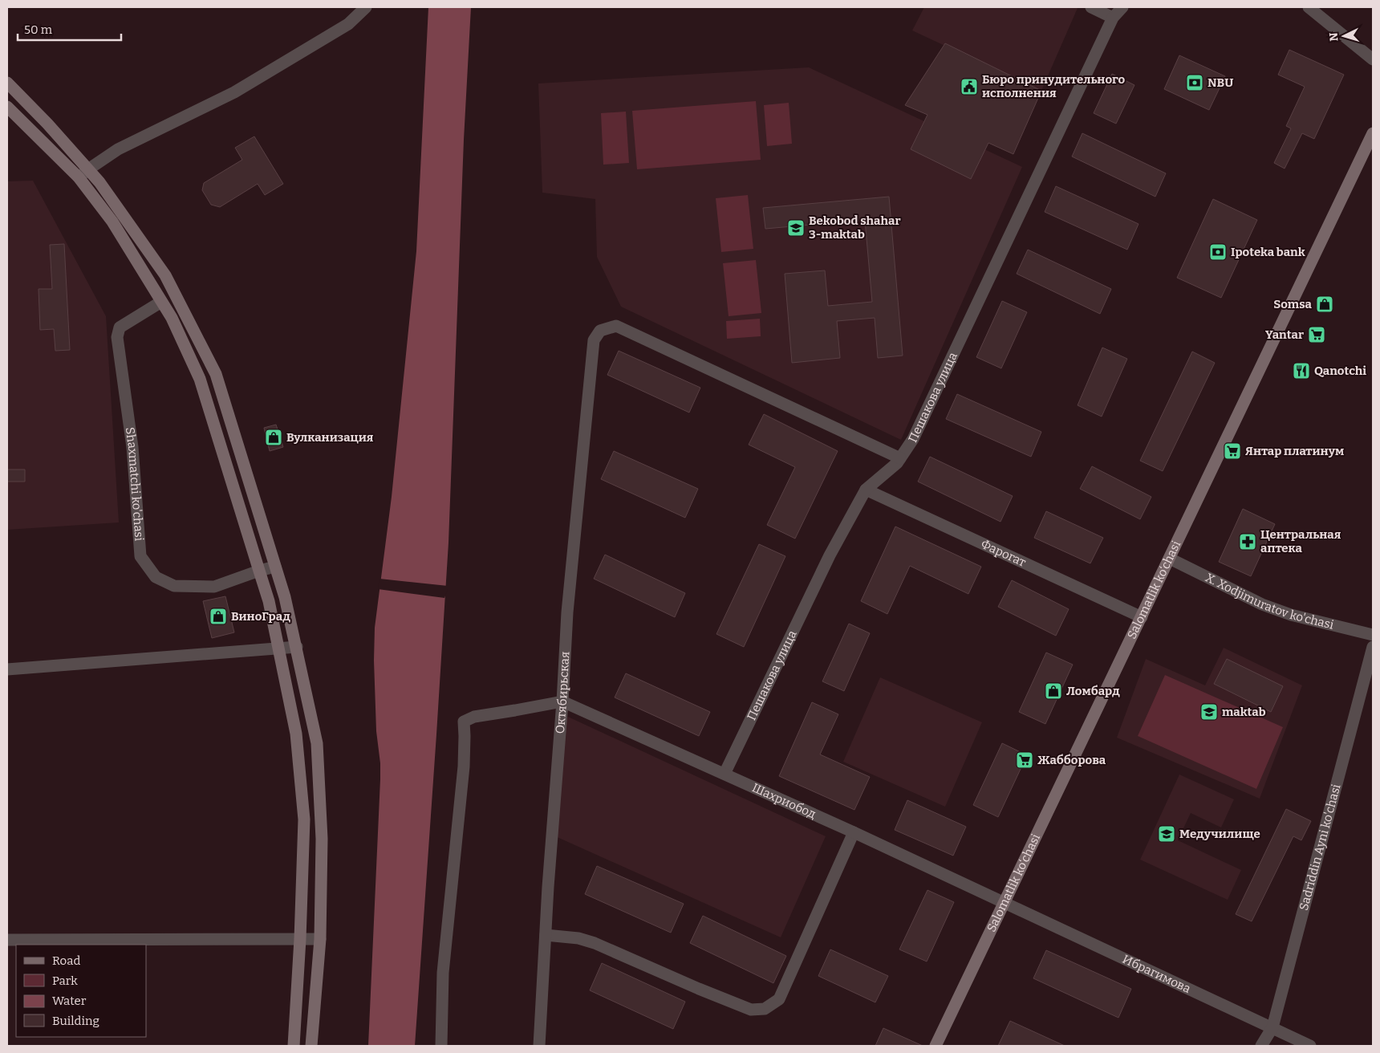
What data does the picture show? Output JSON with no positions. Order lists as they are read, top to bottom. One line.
{"streets":{"main road":["Salomatlik ko‘chasi"],"street":["Пешакова улица","Shaxmatchi ko'chasi","Фарогат","X. Xodjimuratov ko'chasi","Октябирьская","Шахриобод","Sadriddin Ayni ko'chasi","Ибрагимова"]},"crossings":[["Пешакова улица","Фарогат"],["Пешакова улица","Октябирьская"],["Пешакова улица","Шахриобод"],["Фарогат","Salomatlik ko‘chasi"],["Salomatlik ko‘chasi","X. Xodjimuratov ko'chasi"],["Salomatlik ko‘chasi","Шахриобод"],["Salomatlik ko‘chasi","Ибрагимова"],["Октябирьская","Шахриобод"],["Шахриобод","Ибрагимова"],["Sadriddin Ayni ko'chasi","Ибрагимова"]],"places":{"bank":["NBU","Ipoteka bank"],"public building":["Бюро принудительного исполнения"],"school or university":["Bekobod shahar 3-maktab","maktab","Медучилище"],"shop":["Somsa","Вулканизация","ВиноГрад","Ломбард"],"supermarket":["Yantar","Янтар платинум","Жабборова"],"restaurant":["Qanotchi"],"pharmacy":["Центральная аптека"]},"legend":["Road","Park","Water","Building"],"scale_bar":"50 m","north":"left"}
